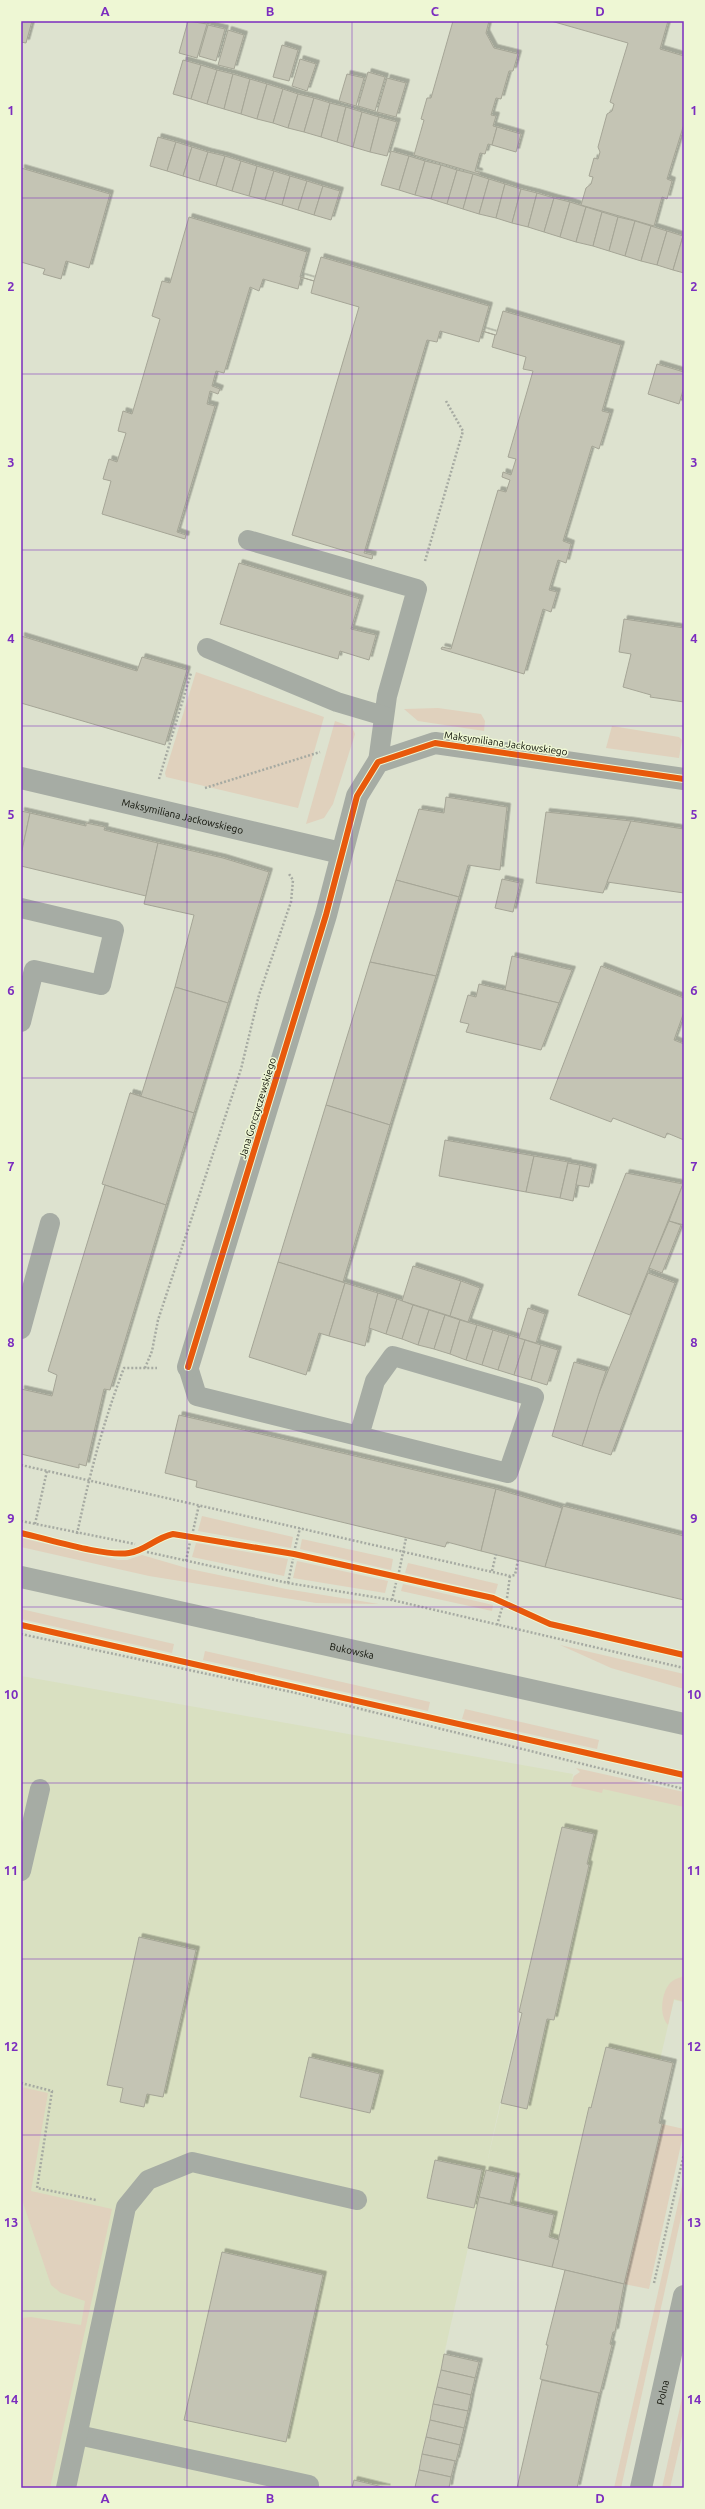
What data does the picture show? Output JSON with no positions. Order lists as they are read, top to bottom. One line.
{"streets":{"street":["Maksymiliana Jackowskiego","Jana Gorczyczewskiego","Bukowska","Polna"]},"crossings":[["Maksymiliana Jackowskiego","Jana Gorczyczewskiego"]],"grid":{"columns":["A","B","C","D"],"rows":["1","2","3","4","5","6","7","8","9","10","11","12","13","14"]}}
